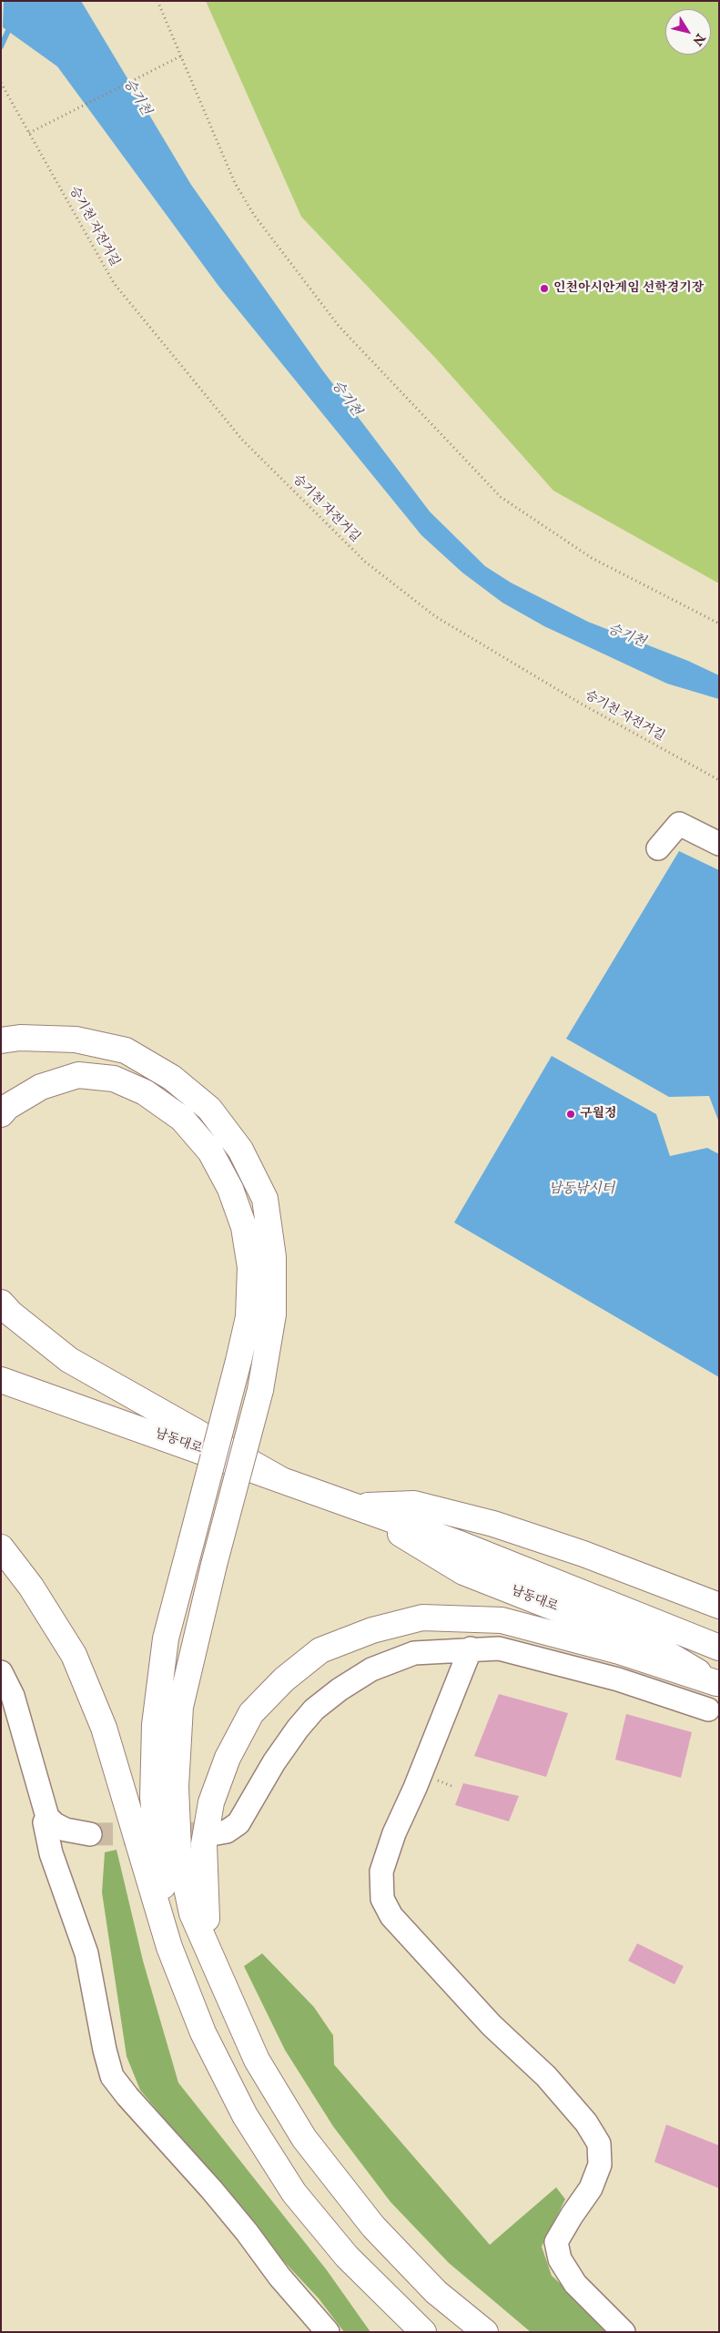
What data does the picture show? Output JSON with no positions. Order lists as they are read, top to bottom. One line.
{"streets":{"main road":["남동대로"],"path":["승기천 자전거길"]},"water":["승기천","남동낚시터"],"places":["인천아시안게임 선학경기장","구월정"],"north":"bottom right"}
